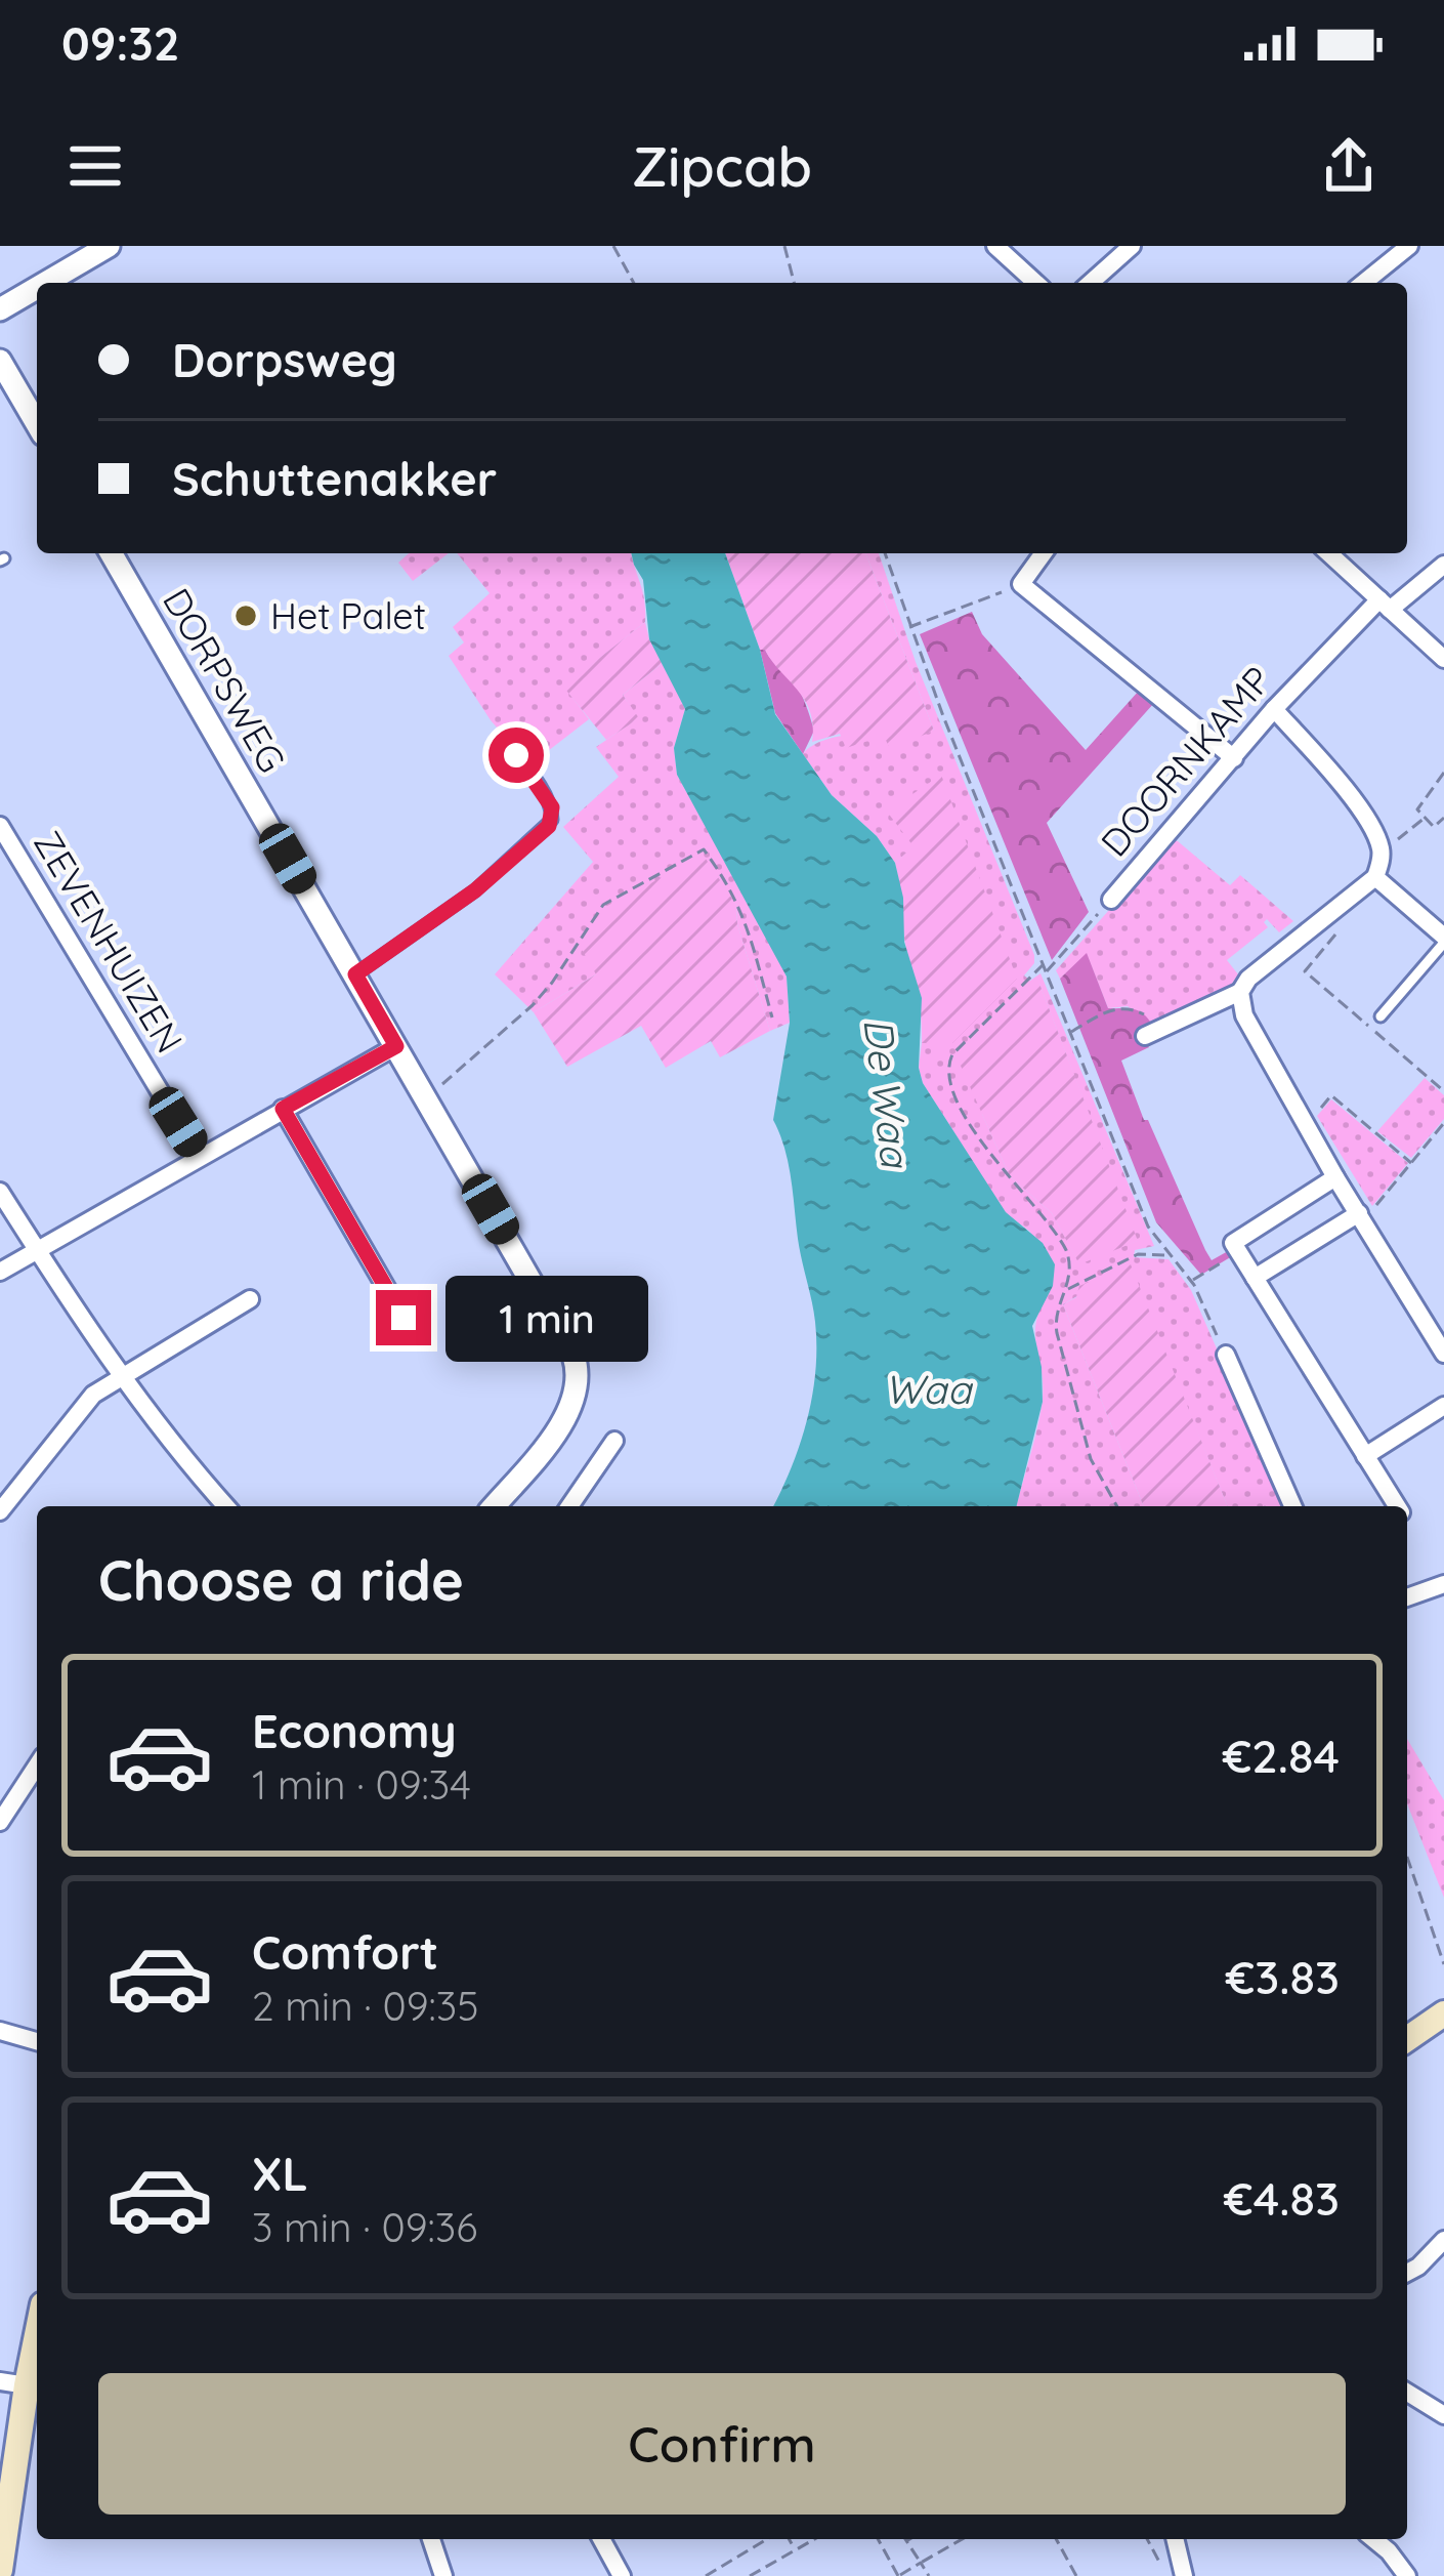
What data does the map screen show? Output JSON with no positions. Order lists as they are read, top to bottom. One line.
{"streets":{"street":["DORPSWEG","DOORNKAMP","ZEVENHUIZEN"]},"water":["De Waa","Waa"],"places":["Het Palet"],"page":{"status":"09:32","header":"Zipcab","banner":["Dorpsweg","Schuttenakker"],"bubble":"1 min","heading":"Choose a ride","list":[{"name":"Economy","note":"1 min · 09:34","value":"€2.84"},{"name":"Comfort","note":"2 min · 09:35","value":"€3.83"},{"name":"XL","note":"3 min · 09:36","value":"€4.83"}],"buttons":"Confirm"}}
